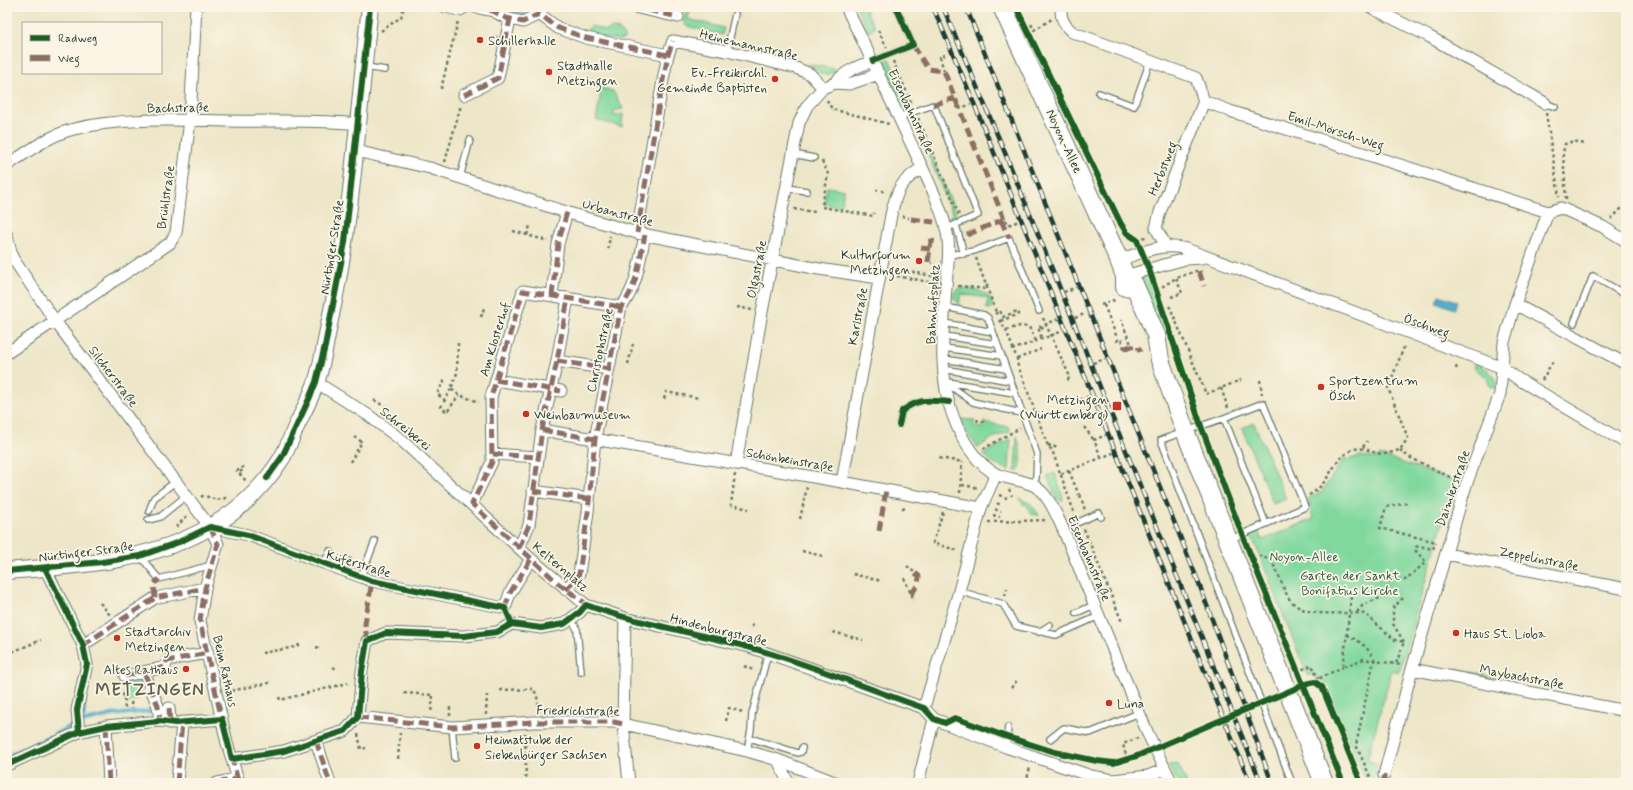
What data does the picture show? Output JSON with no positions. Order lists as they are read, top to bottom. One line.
{"streets":{"main road":["Noyon-Allee","Nürtinger Straße"],"street":["Heinemannstraße","Bachstraße","Eisenbahnstraße","Emil-Mörsch-Weg","Herbstweg","Brühlstraße","Urbanstraße","Olgastraße","Bahnhofsplatz","Karlstraße","Öschweg","Am Klosterhof","Christophstraße","Silcherstraße","Schreiberei","Schönbeinstraße","Daimlerstraße","Zeppelinstraße","Küferstraße","Kelternplatz","Hindenburgstraße","Beim Rathaus","Maybachstraße","Friedrichstraße"]},"crossings":[["Heinemannstraße","Olgastraße"],["Heinemannstraße","Christophstraße"],["Bachstraße","Brühlstraße"],["Bachstraße","Nürtinger Straße"],["Eisenbahnstraße","Bahnhofsplatz"],["Eisenbahnstraße","Karlstraße"],["Emil-Mörsch-Weg","Herbstweg"],["Emil-Mörsch-Weg","Daimlerstraße"],["Noyon-Allee","Öschweg"],["Herbstweg","Öschweg"],["Brühlstraße","Silcherstraße"],["Urbanstraße","Nürtinger Straße"],["Urbanstraße","Olgastraße"],["Urbanstraße","Karlstraße"],["Urbanstraße","Christophstraße"],["Nürtinger Straße","Silcherstraße"],["Nürtinger Straße","Schreiberei"],["Nürtinger Straße","Küferstraße"],["Nürtinger Straße","Beim Rathaus"],["Olgastraße","Schönbeinstraße"],["Karlstraße","Schönbeinstraße"],["Öschweg","Daimlerstraße"],["Am Klosterhof","Schreiberei"],["Am Klosterhof","Kelternplatz"],["Christophstraße","Schönbeinstraße"],["Christophstraße","Kelternplatz"],["Silcherstraße","Küferstraße"],["Silcherstraße","Beim Rathaus"],["Schreiberei","Kelternplatz"],["Daimlerstraße","Zeppelinstraße"],["Daimlerstraße","Maybachstraße"],["Küferstraße","Beim Rathaus"],["Kelternplatz","Hindenburgstraße"]],"districts":["METZINGEN"],"parks":["Noyon-Allee","Garten der Sankt Bonifatius Kirche"],"places":{"other":["Schillerhalle","Stadthalle Metzingen","Ev.-Freikirchl. Gemeinde Baptisten","Kulturforum Metzingen","Sportzentrum Ösch","Weinbaumuseum","Haus St. Lioba","Stadtarchiv Metzingen","Altes Rathaus","Luna","Heimatstube der Siebenbürger Sachsen"],"transit":["Metzingen (Württemberg)"]},"legend":["Radweg","Weg"]}
